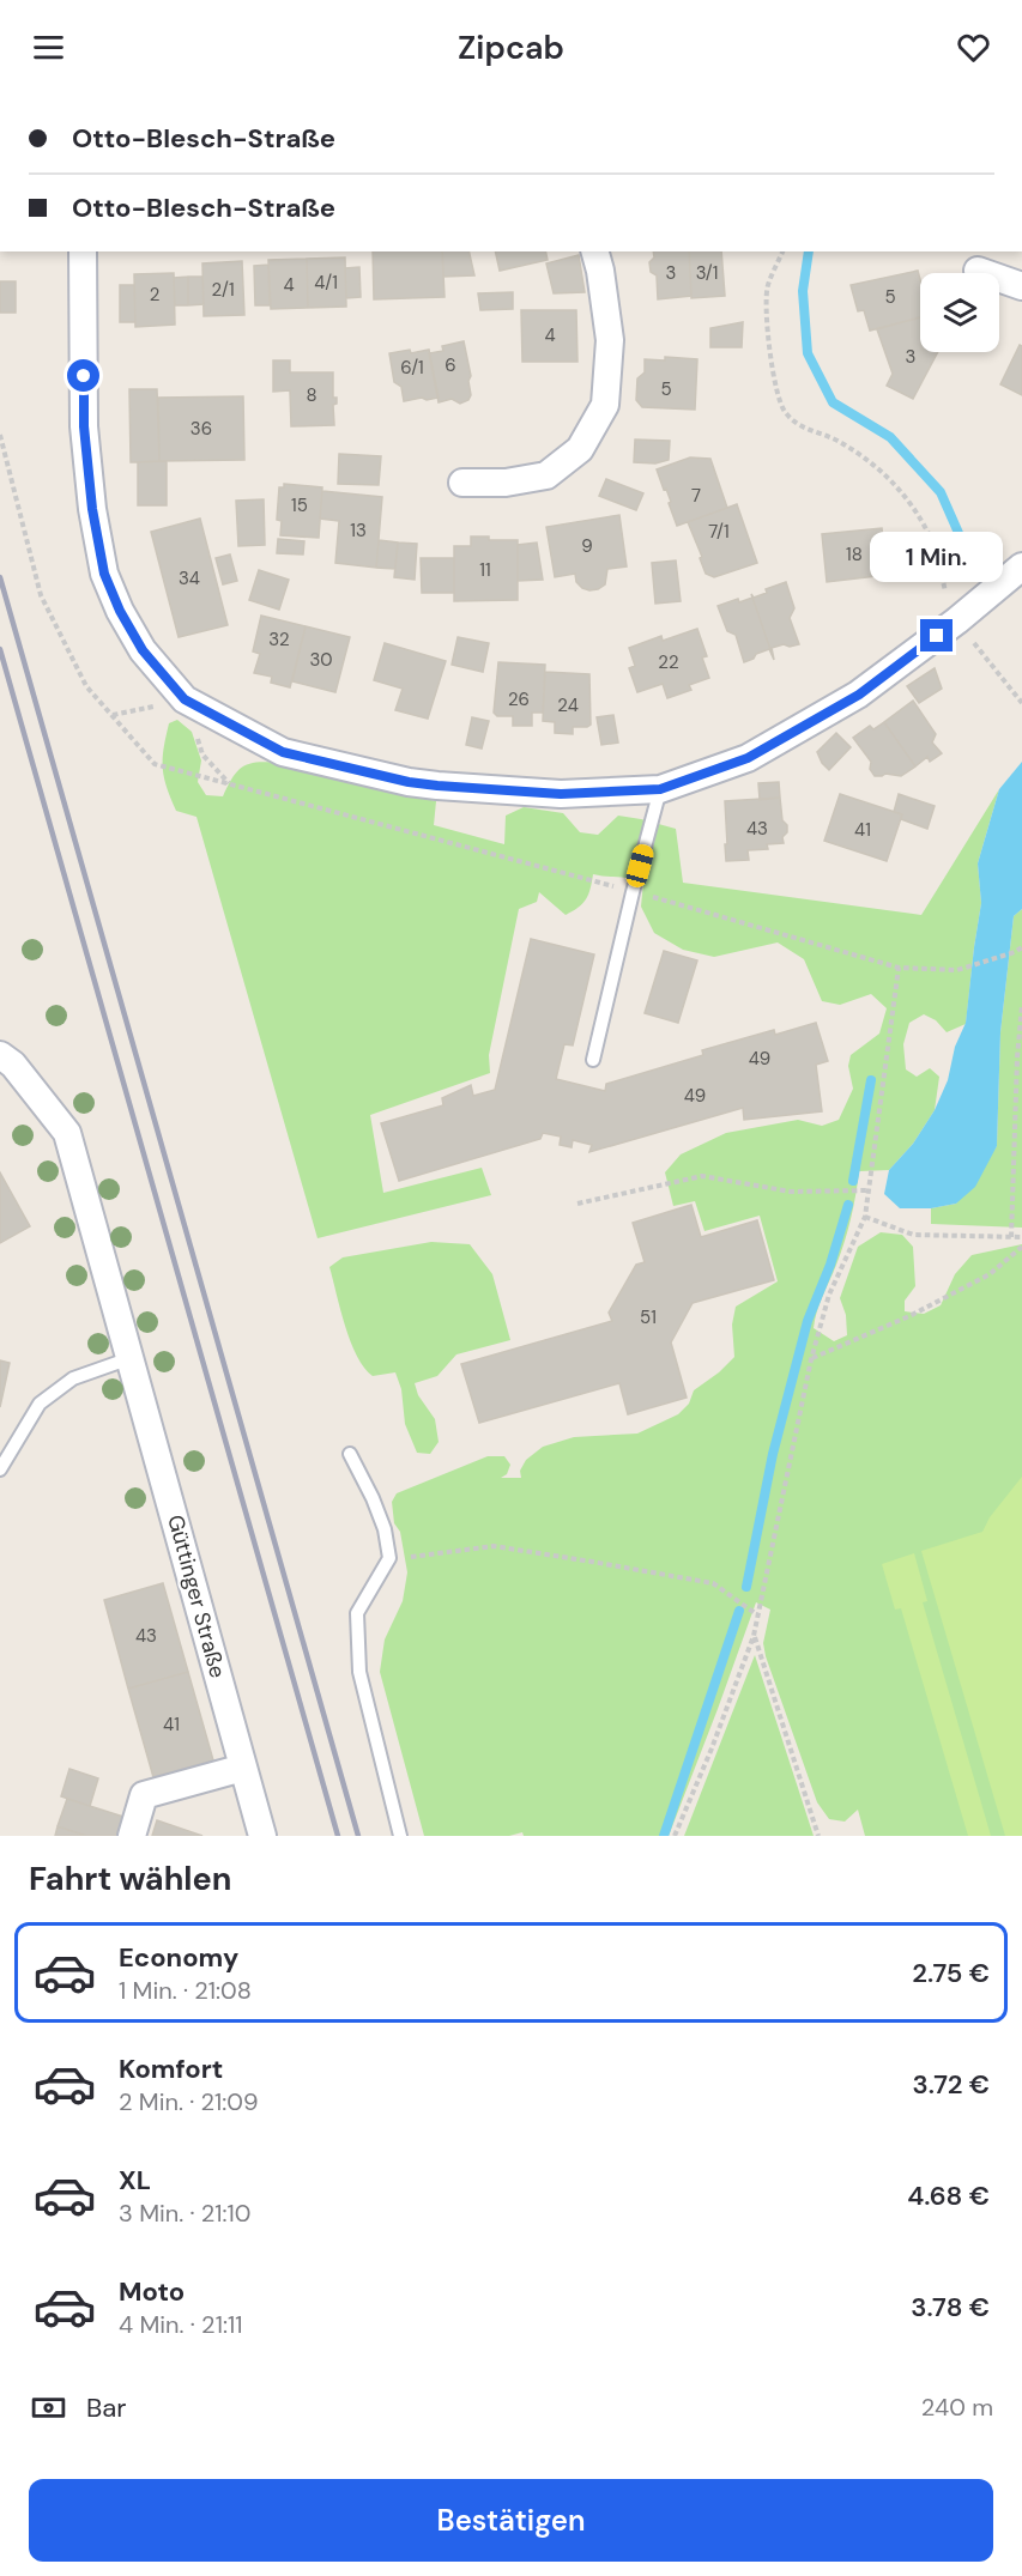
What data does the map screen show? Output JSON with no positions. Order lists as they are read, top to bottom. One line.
{"streets":{"street":["Güttinger Straße"]},"house_numbers":["3","3/1","4/1","4","2/1","2","5","4","3","6","6/1","5","8","36","7","15","13","7/1","9","18","11","34","32","30","22","26","24","43","41","49","49","51","43","41"],"page":{"header":"Zipcab","banner":["Otto-Blesch-Straße","Otto-Blesch-Straße"],"bubble":"1 Min.","heading":"Fahrt wählen","list":[{"name":"Economy","note":"1 Min. · 21:08","value":"2.75 €"},{"name":"Komfort","note":"2 Min. · 21:09","value":"3.72 €"},{"name":"XL","note":"3 Min. · 21:10","value":"4.68 €"},{"name":"Moto","note":"4 Min. · 21:11","value":"3.78 €"}],"pay":["Bar","240 m"],"buttons":"Bestätigen"}}
